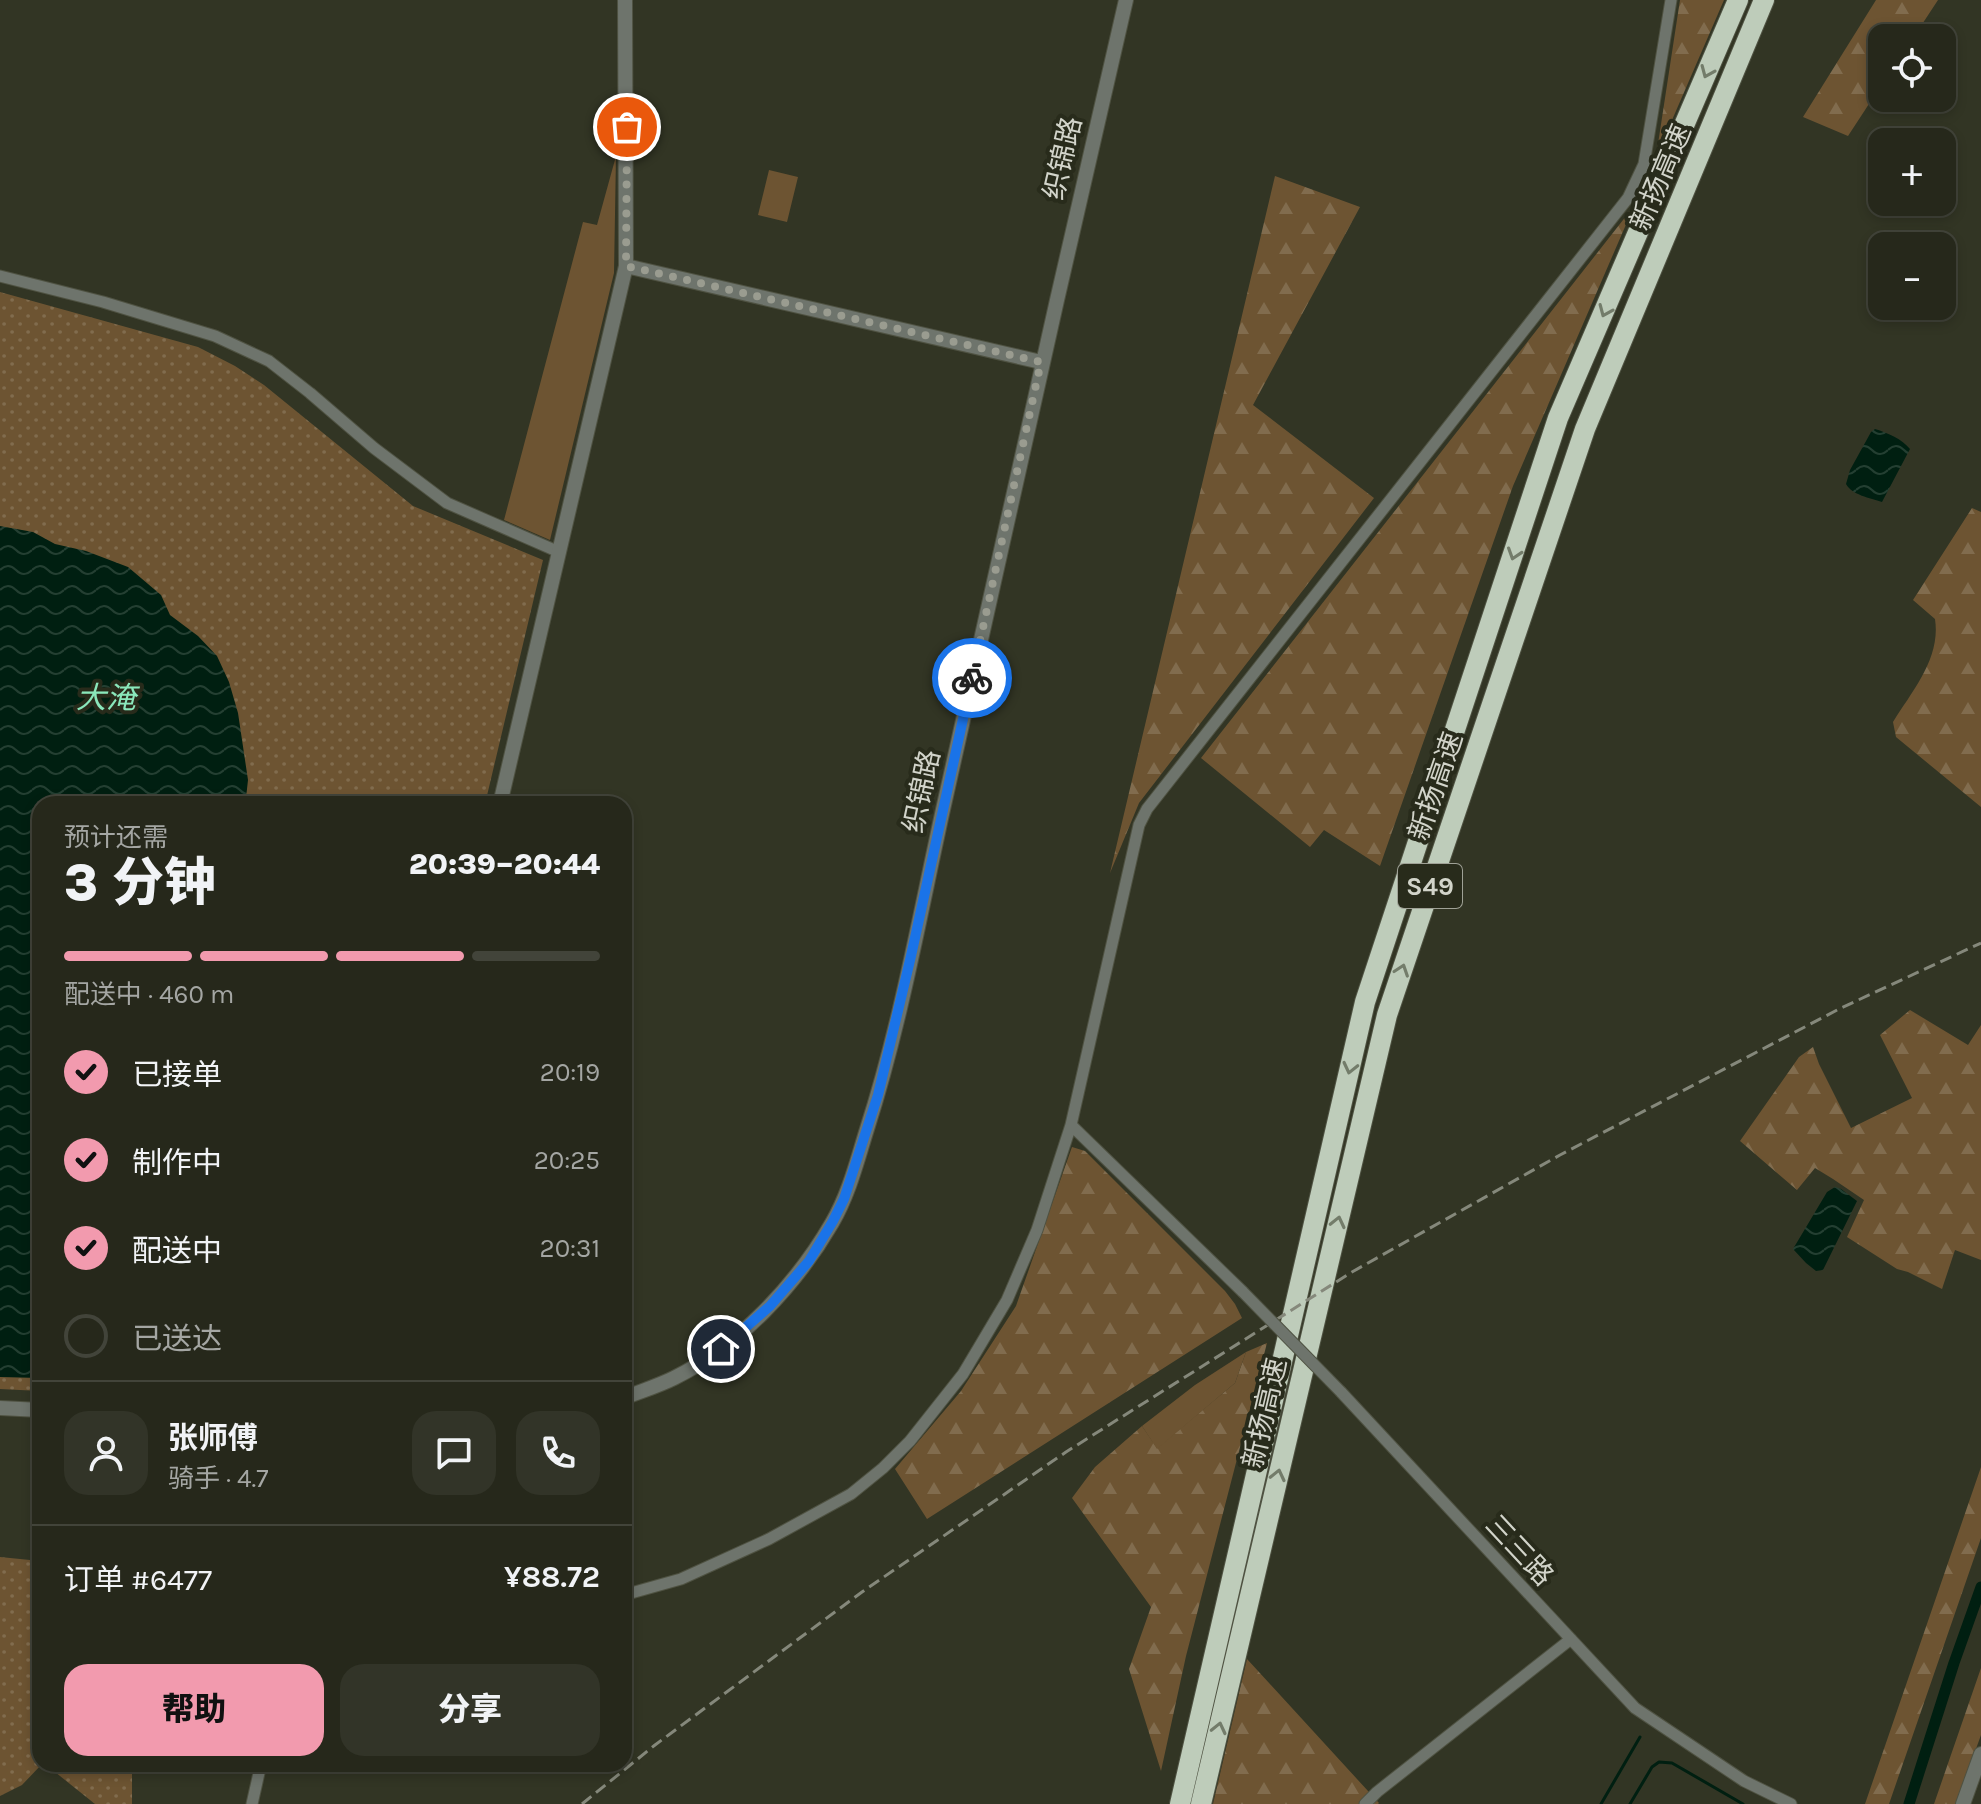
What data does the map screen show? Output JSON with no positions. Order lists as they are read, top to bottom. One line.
{"streets":{"highway":["新扬高速","S49"],"street":["织锦路","三三路"]},"water":["大淹"],"page":{"map_buttons":["+","−"],"heading":["3 分钟","预计还需","20:39–20:44"],"panel":["张师傅","骑手 · 4.7","订单 #6477","¥88.72"],"bar":"配送中 · 460 m","list":[["已接单","20:19"],["制作中","20:25"],["配送中","20:31"],"已送达"],"buttons":["帮助","分享"]}}
